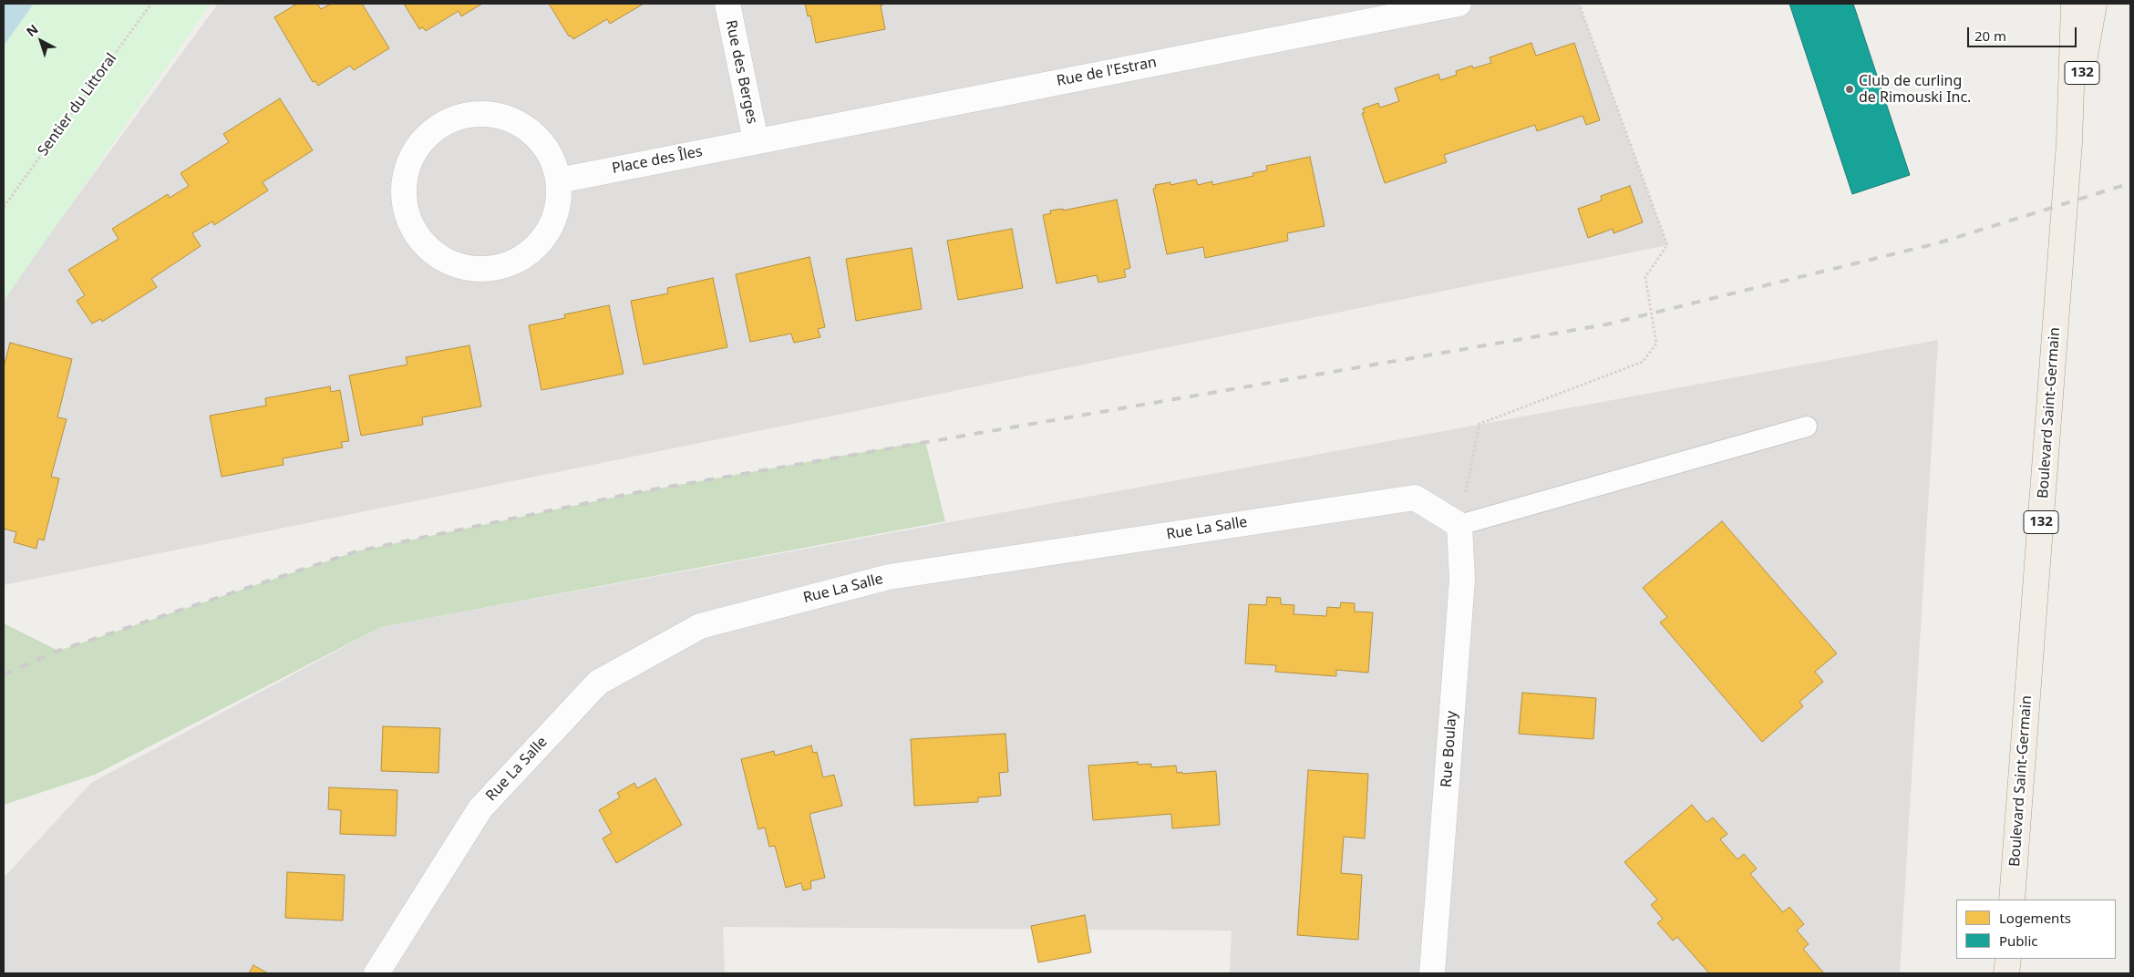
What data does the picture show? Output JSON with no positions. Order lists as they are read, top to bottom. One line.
{"streets":{"main road":["132","Boulevard Saint-Germain"],"street":["Rue des Berges","Rue de l'Estran","Place des Îles","Rue La Salle","Rue Boulay"],"path":["Sentier du Littoral"]},"crossings":[["Rue des Berges","Rue de l'Estran"],["Rue des Berges","Place des Îles"],["Rue de l'Estran","Place des Îles"],["Rue La Salle","Rue Boulay"]],"places":["Club de curling de Rimouski Inc."],"legend":["Logements","Public"],"scale_bar":"20 m","north":"top left"}
